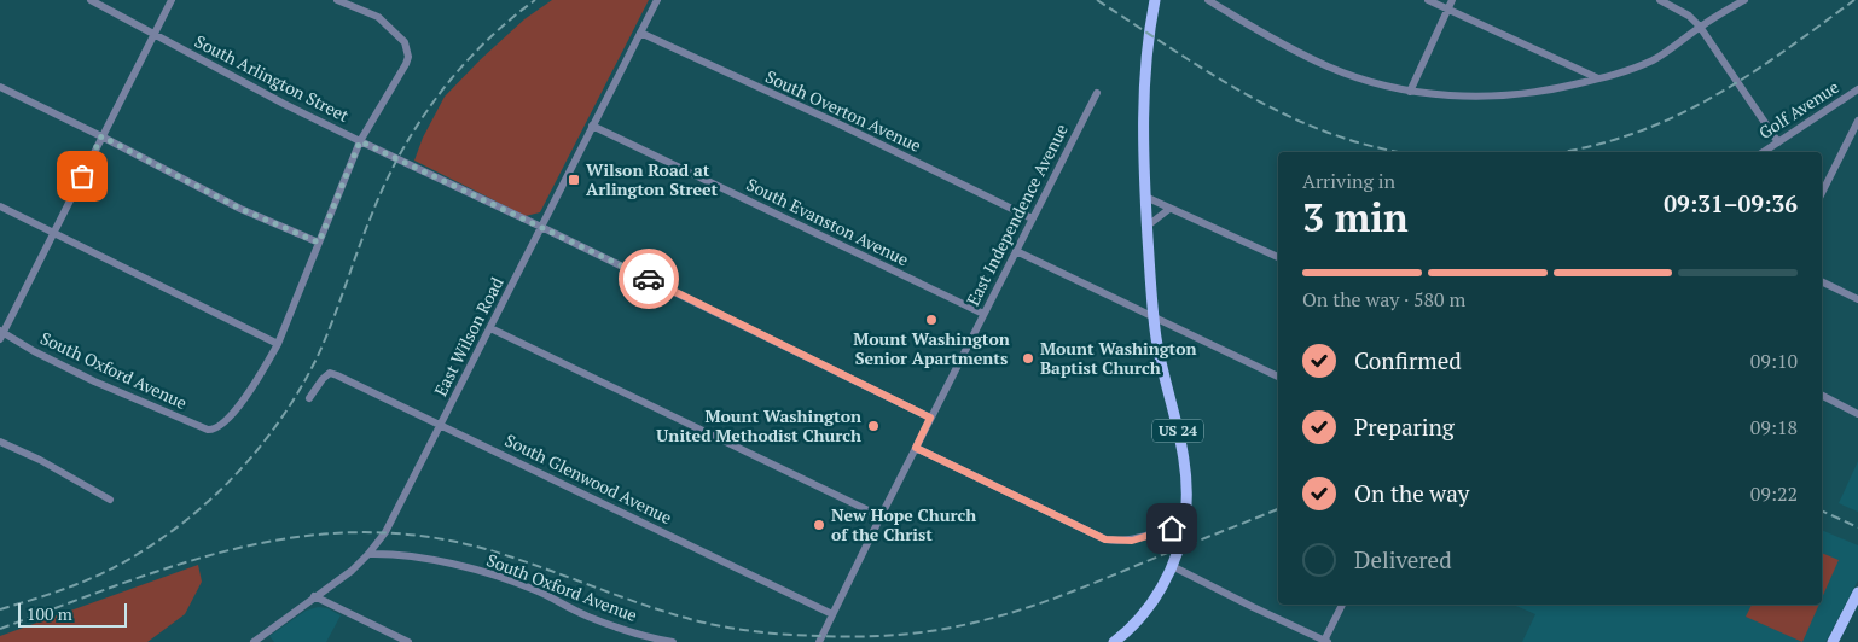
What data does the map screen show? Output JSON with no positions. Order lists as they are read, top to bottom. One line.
{"streets":{"main road":["US 24"],"street":["South Arlington Street","Golf Avenue","South Overton Avenue","East Independence Avenue","South Evanston Avenue","East Wilson Road","South Oxford Avenue","South Glenwood Avenue"]},"crossings":[["South Arlington Street","East Independence Avenue"],["South Arlington Street","East Wilson Road"],["South Overton Avenue","East Independence Avenue"],["South Overton Avenue","East Wilson Road"],["East Independence Avenue","South Evanston Avenue"],["East Independence Avenue","South Glenwood Avenue"],["South Evanston Avenue","East Wilson Road"],["East Wilson Road","South Oxford Avenue"],["East Wilson Road","South Glenwood Avenue"]],"places":{"transit":["Wilson Road at Arlington Street"],"other":["Mount Washington Senior Apartments","Mount Washington Baptist Church","Mount Washington United Methodist Church","New Hope Church of the Christ"]},"scale_bar":"100 m","page":{"heading":["3 min","Arriving in","09:31–09:36"],"bar":"On the way · 580 m","list":[["Confirmed","09:10"],["Preparing","09:18"],["On the way","09:22"],"Delivered"],"scale":"100 m"}}
